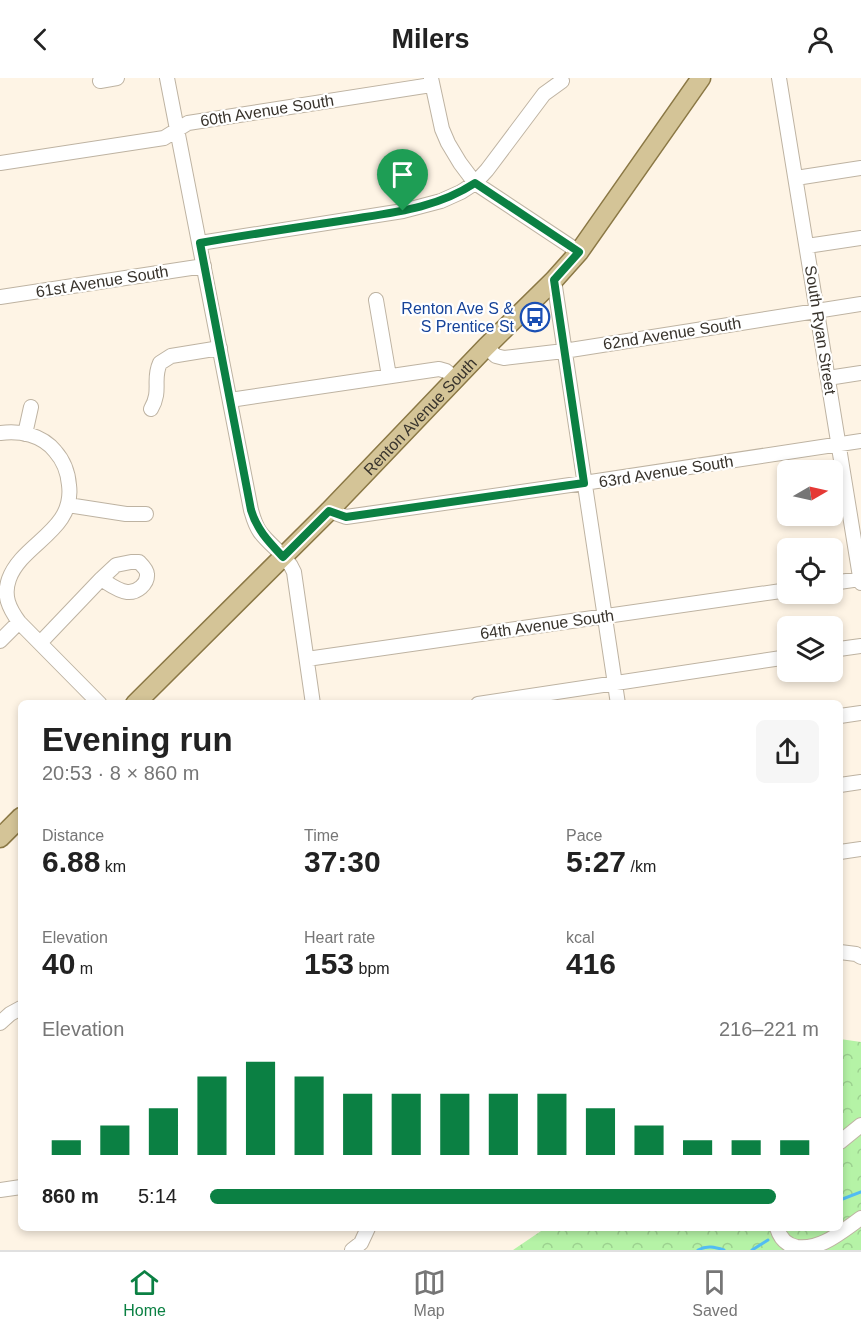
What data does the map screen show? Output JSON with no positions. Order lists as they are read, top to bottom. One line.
{"streets":{"main road":["Renton Avenue South"],"street":["60th Avenue South","61st Avenue South","South Ryan Street","62nd Avenue South","63rd Avenue South","64th Avenue South"]},"crossings":[["South Ryan Street","62nd Avenue South"],["South Ryan Street","63rd Avenue South"],["62nd Avenue South","Renton Avenue South"],["Renton Avenue South","63rd Avenue South"]],"places":{"bus stop":["Renton Ave S & S Prentice St"]},"north":"right","page":{"header":"Milers","heading":["Evening run","20:53 · 8 × 860 m"],"stats":[["Distance","6.88 km"],["Time","37:30"],["Pace","5:27 /km"],["Elevation","40 m"],["Heart rate","153 bpm"],["kcal","416"]],"chart":["Elevation","216–221 m"],"list":[{"name":"860 m","note":"5:14"}],"tabs":["Home","Map","Saved"]}}
